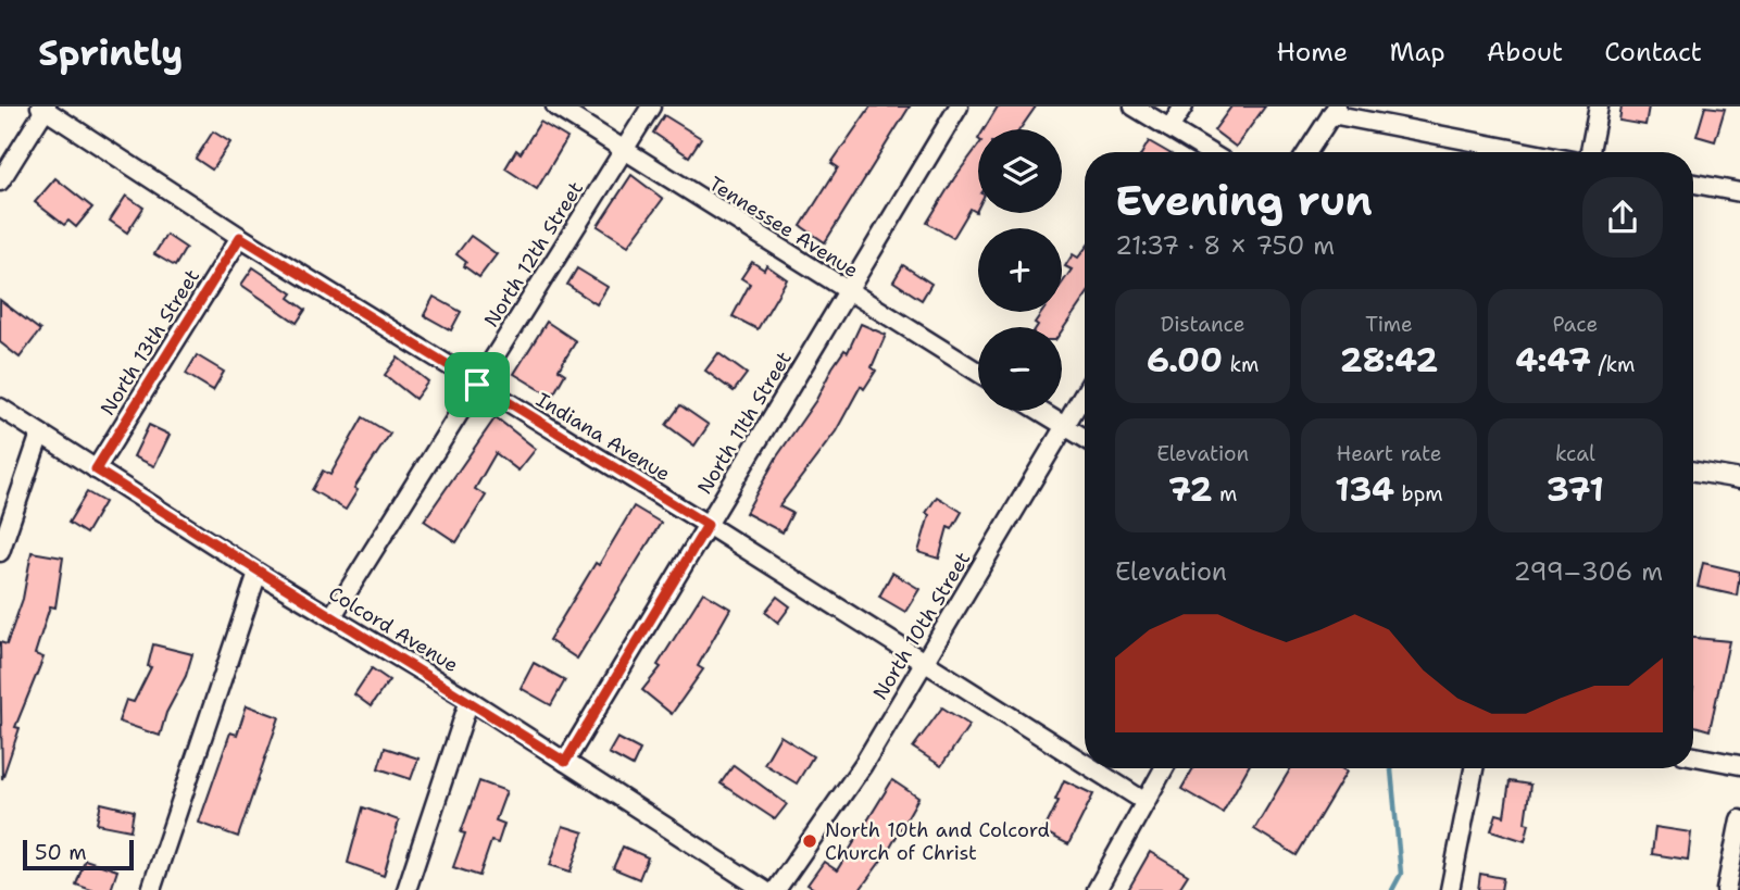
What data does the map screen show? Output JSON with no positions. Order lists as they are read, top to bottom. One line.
{"streets":{"street":["Tennessee Avenue","North 12th Street","North 13th Street","North 11th Street","Indiana Avenue","North 10th Street","Colcord Avenue"]},"crossings":[["Tennessee Avenue","North 12th Street"],["Tennessee Avenue","North 11th Street"],["North 12th Street","Indiana Avenue"],["North 12th Street","Colcord Avenue"],["North 13th Street","Indiana Avenue"],["North 13th Street","Colcord Avenue"],["North 11th Street","Indiana Avenue"],["North 11th Street","Colcord Avenue"],["Indiana Avenue","North 10th Street"]],"places":["North 10th and Colcord Church of Christ"],"scale_bar":"50 m","page":{"header":"Sprintly","nav":["Home","Map","About","Contact"],"map_buttons":["+","−"],"heading":["Evening run","21:37 · 8 × 750 m"],"stats":[["Distance","6.00 km"],["Time","28:42"],["Pace","4:47 /km"],["Elevation","72 m"],["Heart rate","134 bpm"],["kcal","371"]],"chart":["Elevation","299–306 m"],"scale":"50 m"}}
